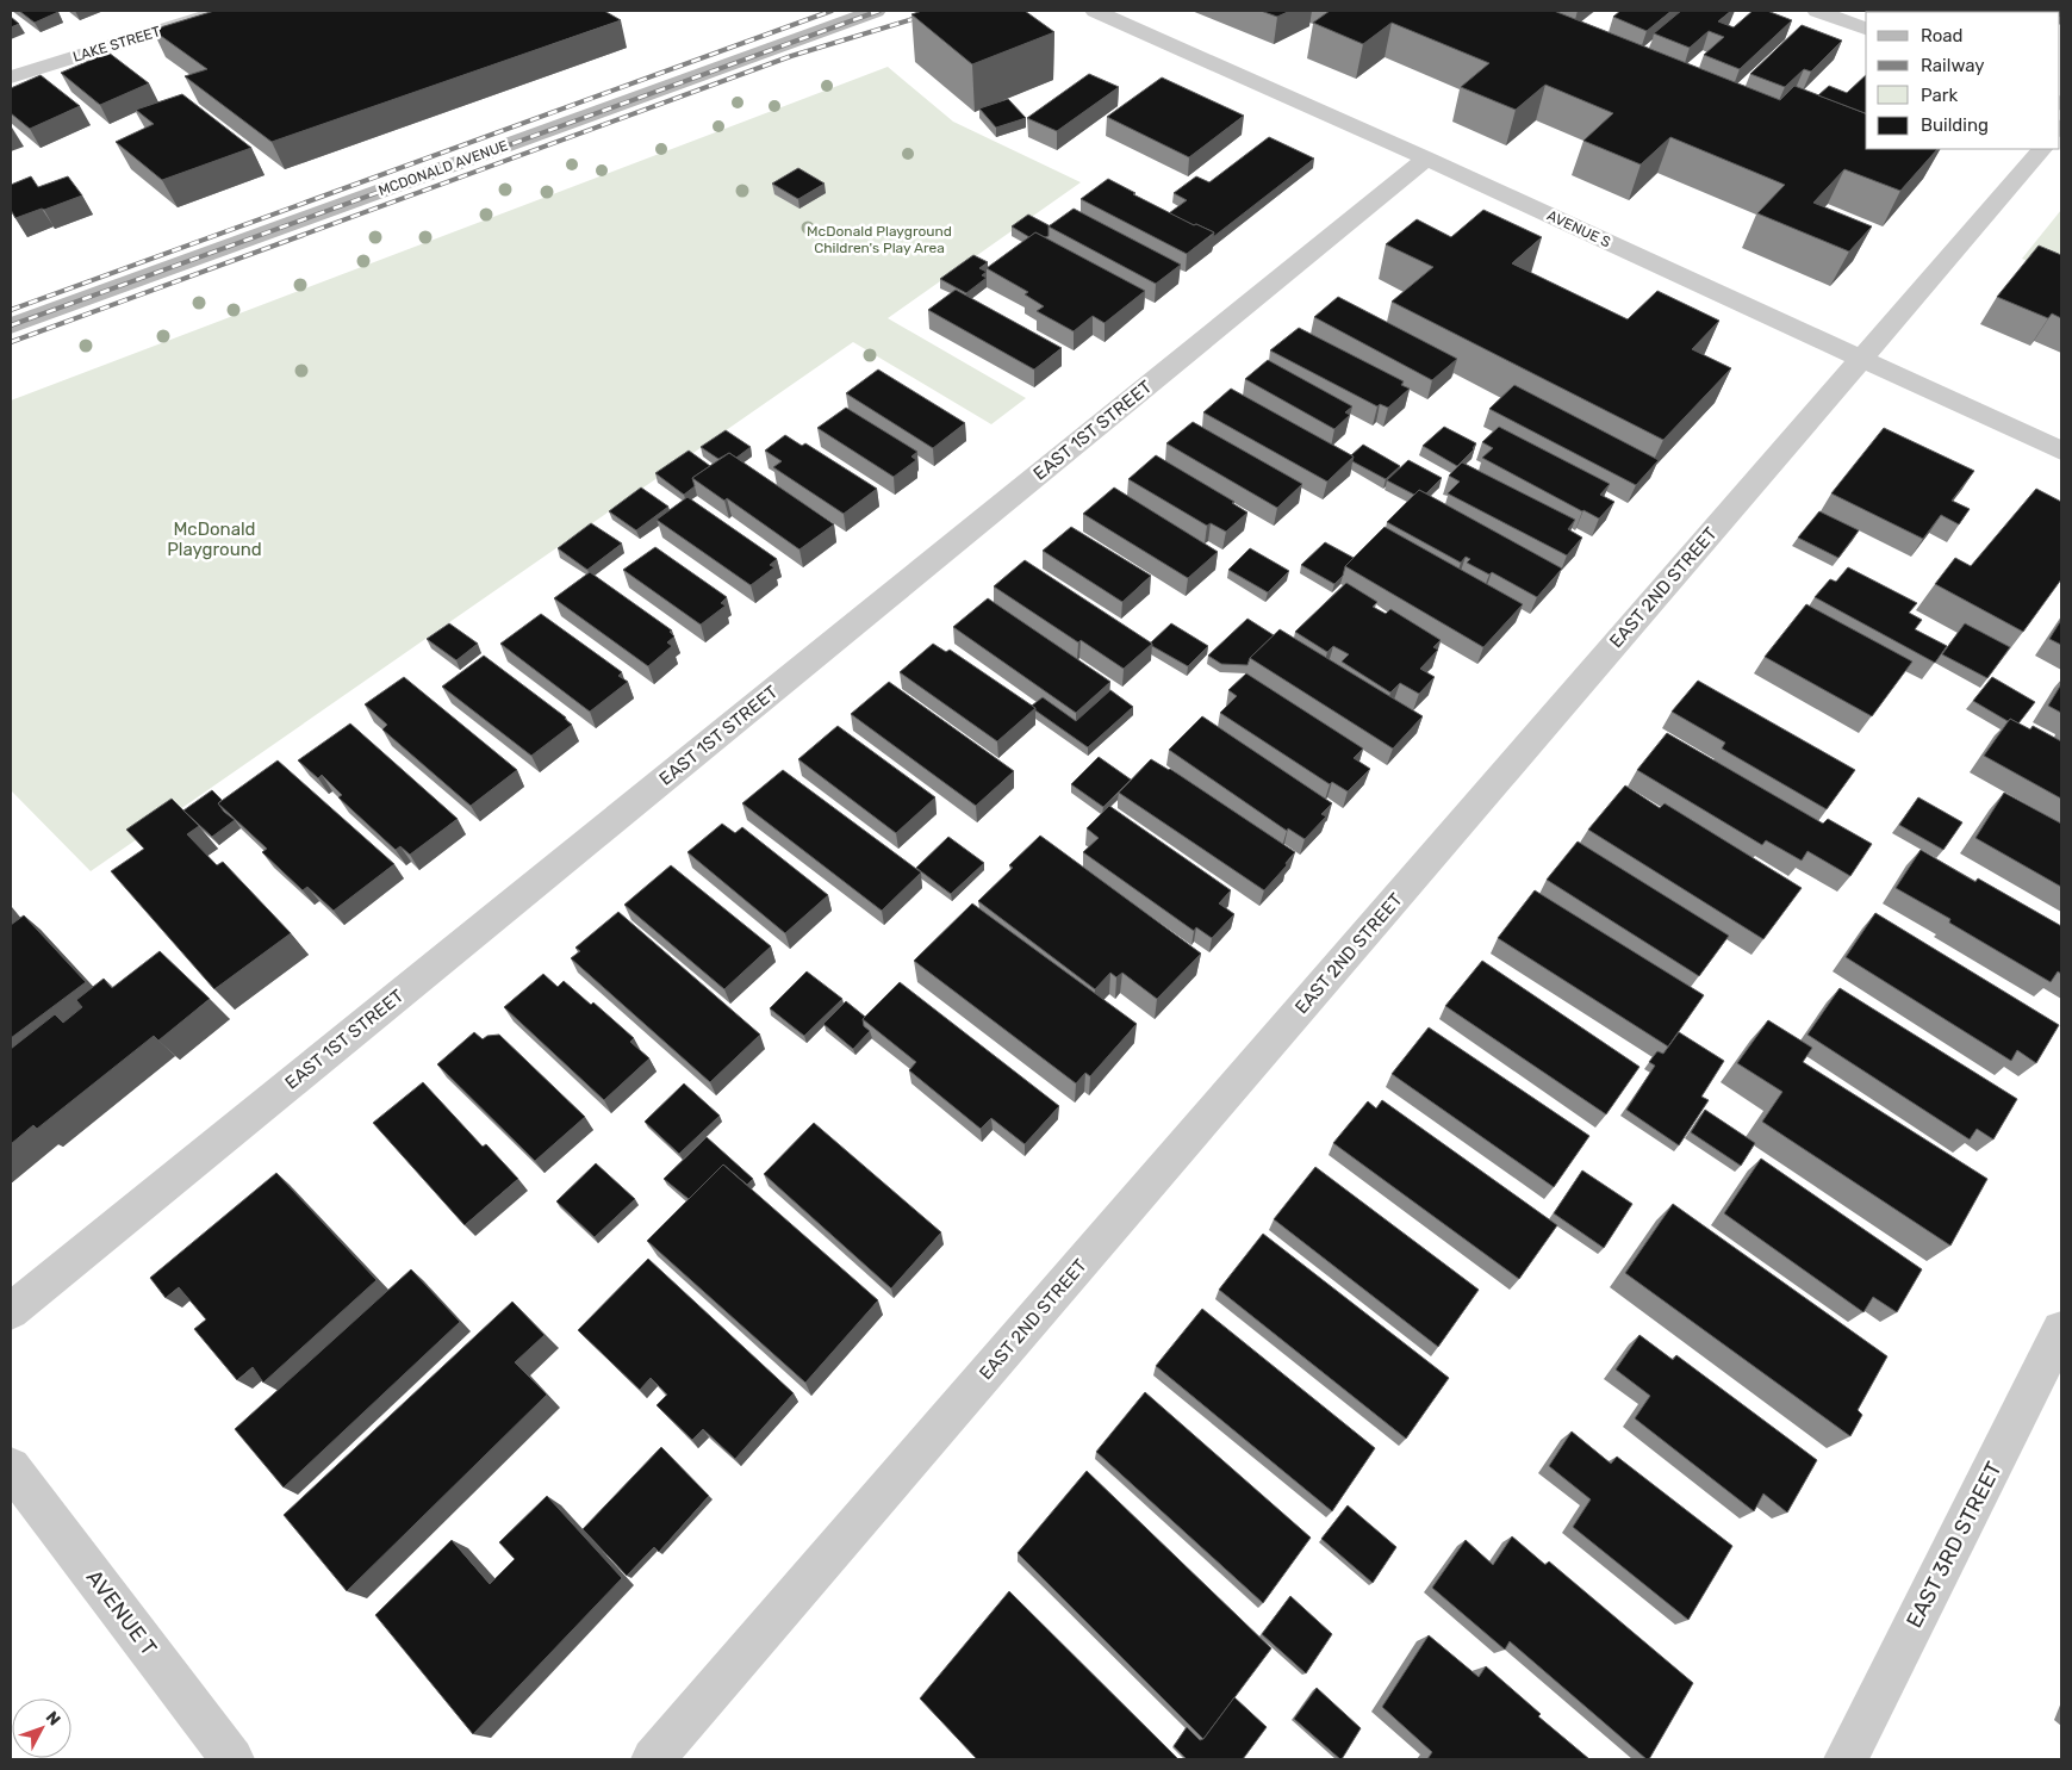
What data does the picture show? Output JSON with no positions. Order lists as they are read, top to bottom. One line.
{"streets":{"main road":["MCDONALD AVENUE"],"street":["LAKE STREET","AVENUE S","EAST 1ST STREET","EAST 2ND STREET","EAST 3RD STREET","AVENUE T"]},"crossings":[["AVENUE S","EAST 1ST STREET"],["AVENUE S","EAST 2ND STREET"]],"parks":["McDonald Playground Children's Play Area","McDonald Playground"],"legend":["Road","Railway","Park","Building"],"north":"top right"}
